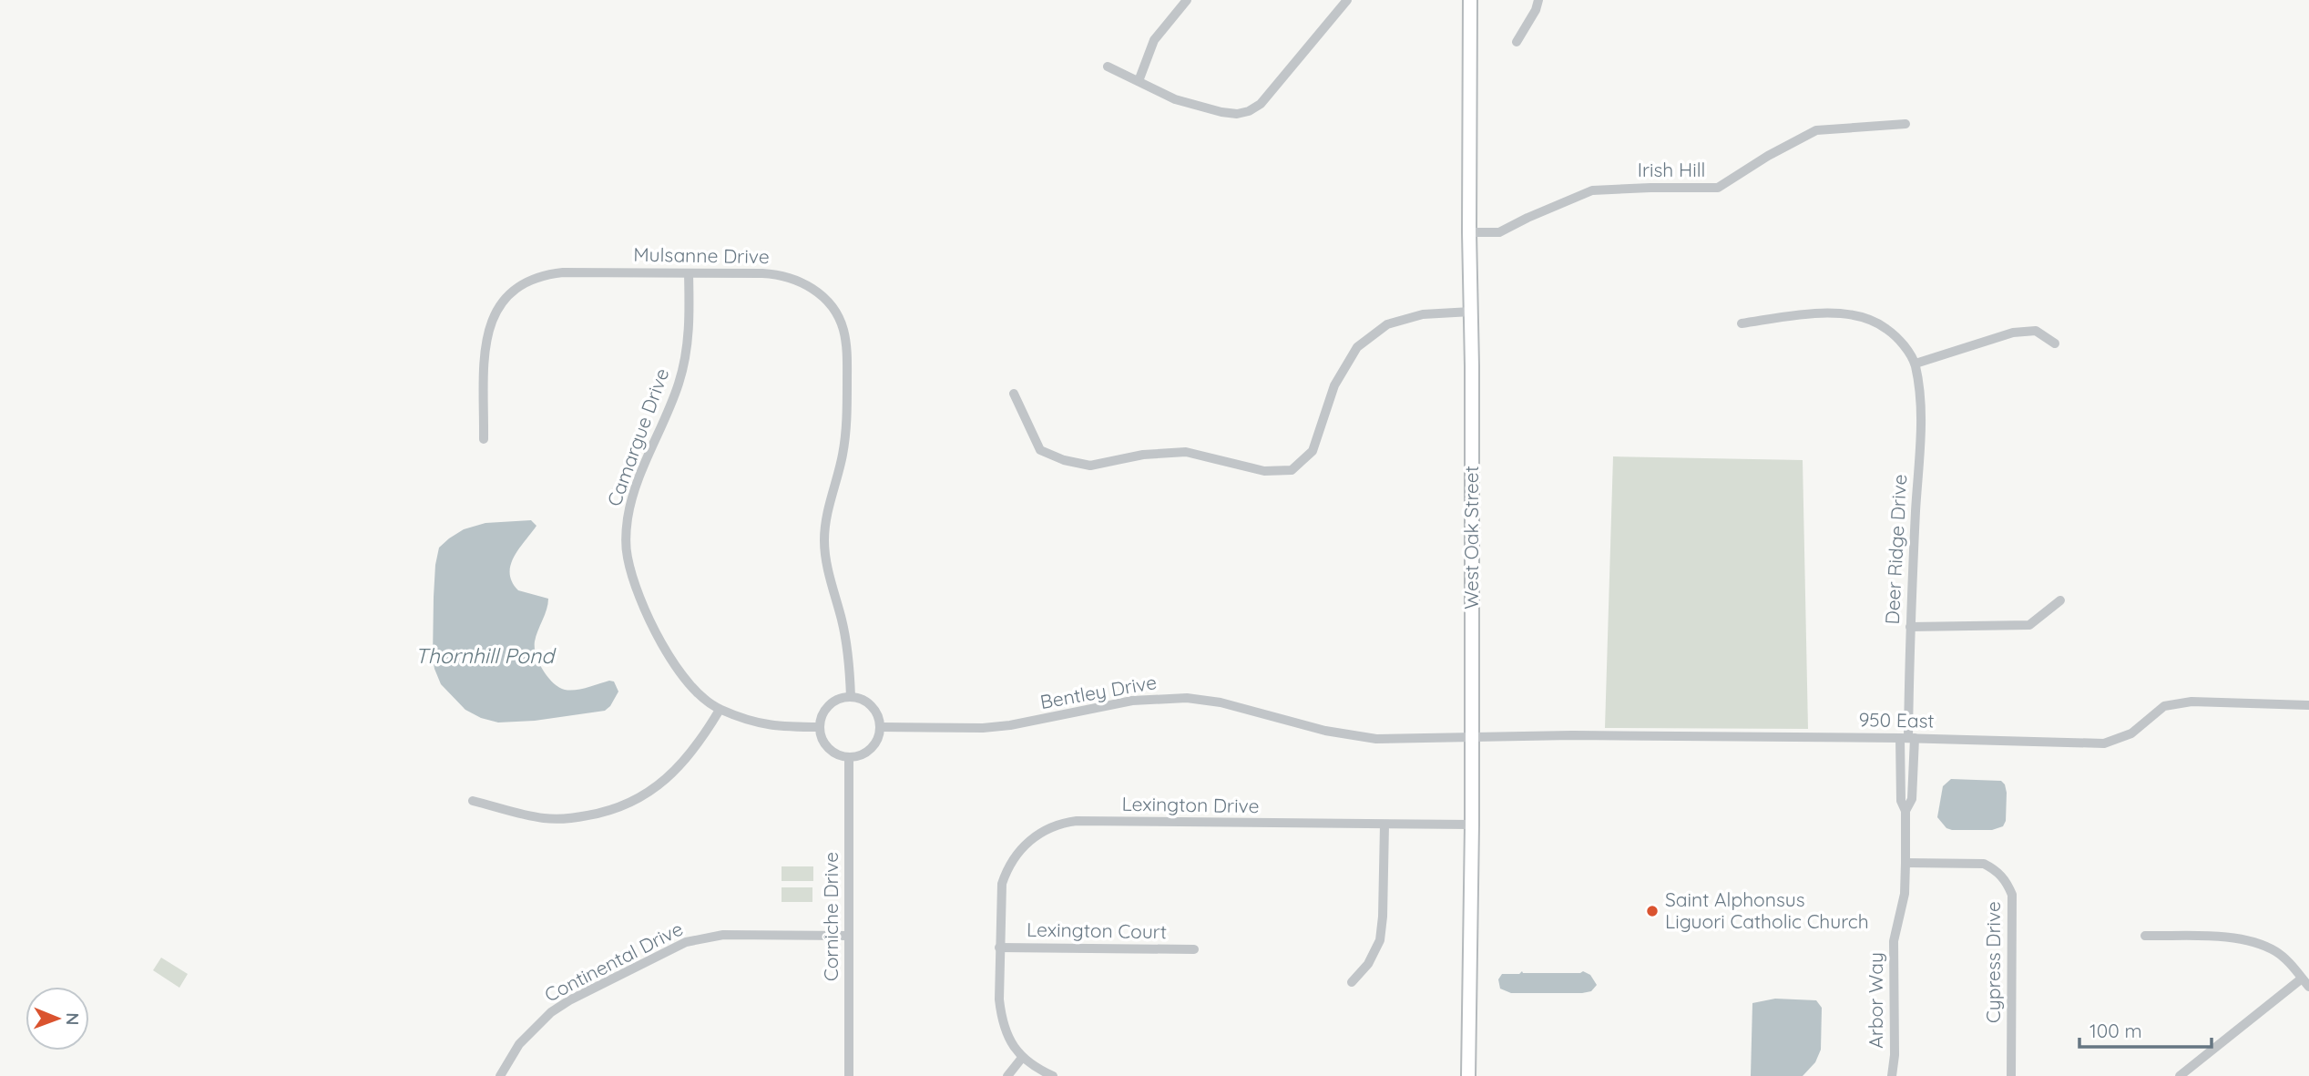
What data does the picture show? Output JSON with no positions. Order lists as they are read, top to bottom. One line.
{"streets":{"main road":["West Oak Street"],"street":["Irish Hill","Mulsanne Drive","Camargue Drive","Deer Ridge Drive","Bentley Drive","950 East","Lexington Drive","Corniche Drive","Lexington Court","Continental Drive","Cypress Drive","Arbor Way"]},"crossings":[["Irish Hill","West Oak Street"],["Mulsanne Drive","Camargue Drive"],["Mulsanne Drive","Bentley Drive"],["Mulsanne Drive","Corniche Drive"],["Camargue Drive","Bentley Drive"],["Camargue Drive","Corniche Drive"],["West Oak Street","Bentley Drive"],["West Oak Street","950 East"],["West Oak Street","Lexington Drive"],["Deer Ridge Drive","950 East"],["Deer Ridge Drive","Arbor Way"],["Bentley Drive","950 East"],["Bentley Drive","Corniche Drive"],["950 East","Arbor Way"],["Lexington Drive","Lexington Court"],["Corniche Drive","Continental Drive"],["Cypress Drive","Arbor Way"]],"water":["Thornhill Pond"],"places":["Saint Alphonsus Liguori Catholic Church"],"scale_bar":"100 m","north":"right"}
